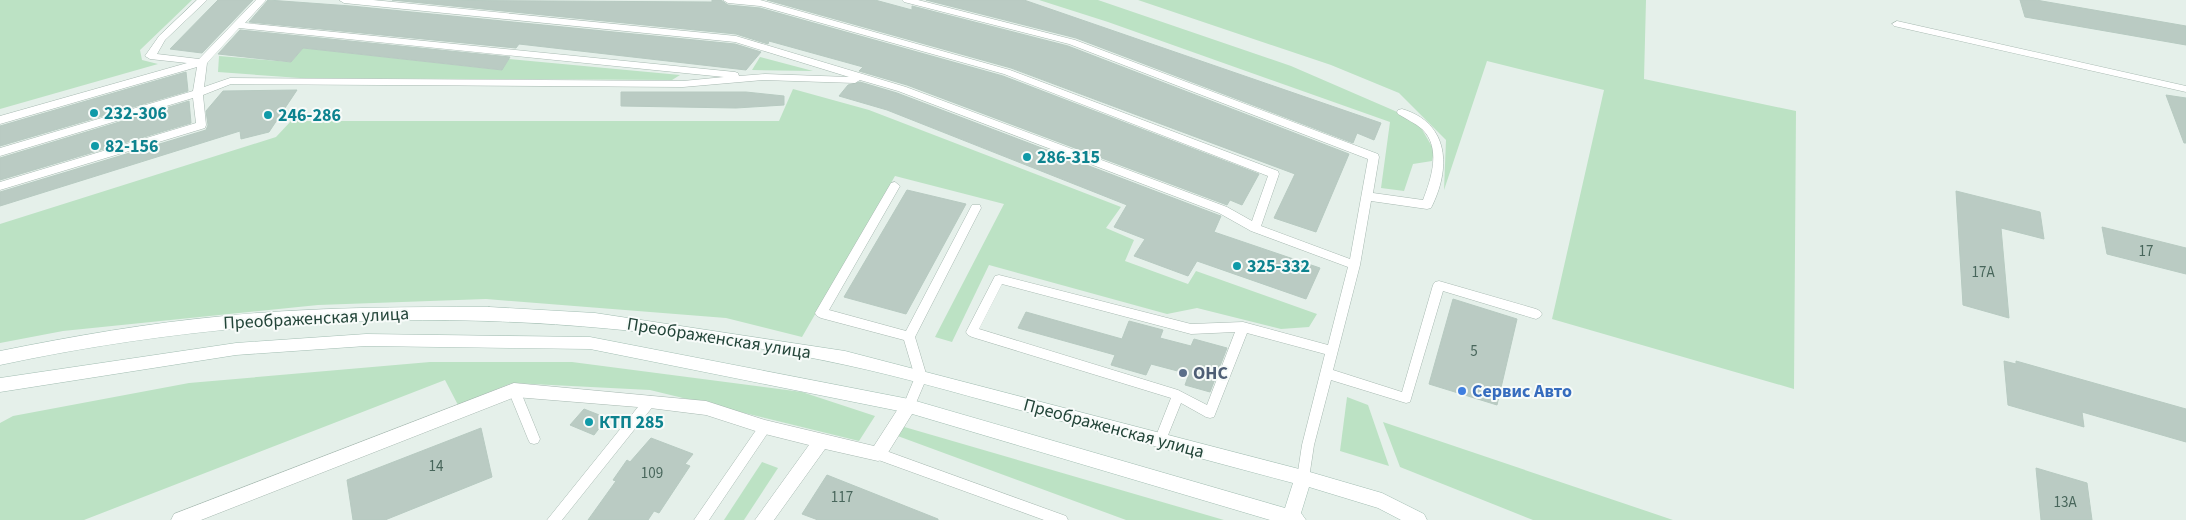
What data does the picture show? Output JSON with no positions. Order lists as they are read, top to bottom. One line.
{"streets":{"main road":["Преображенская улица"]},"places":["232-306","246-286","82-156","286-315","325-332","ОНС","Сервис Авто","КТП 285"],"house_numbers":["17","17A","5","14","109","117","13A"]}
